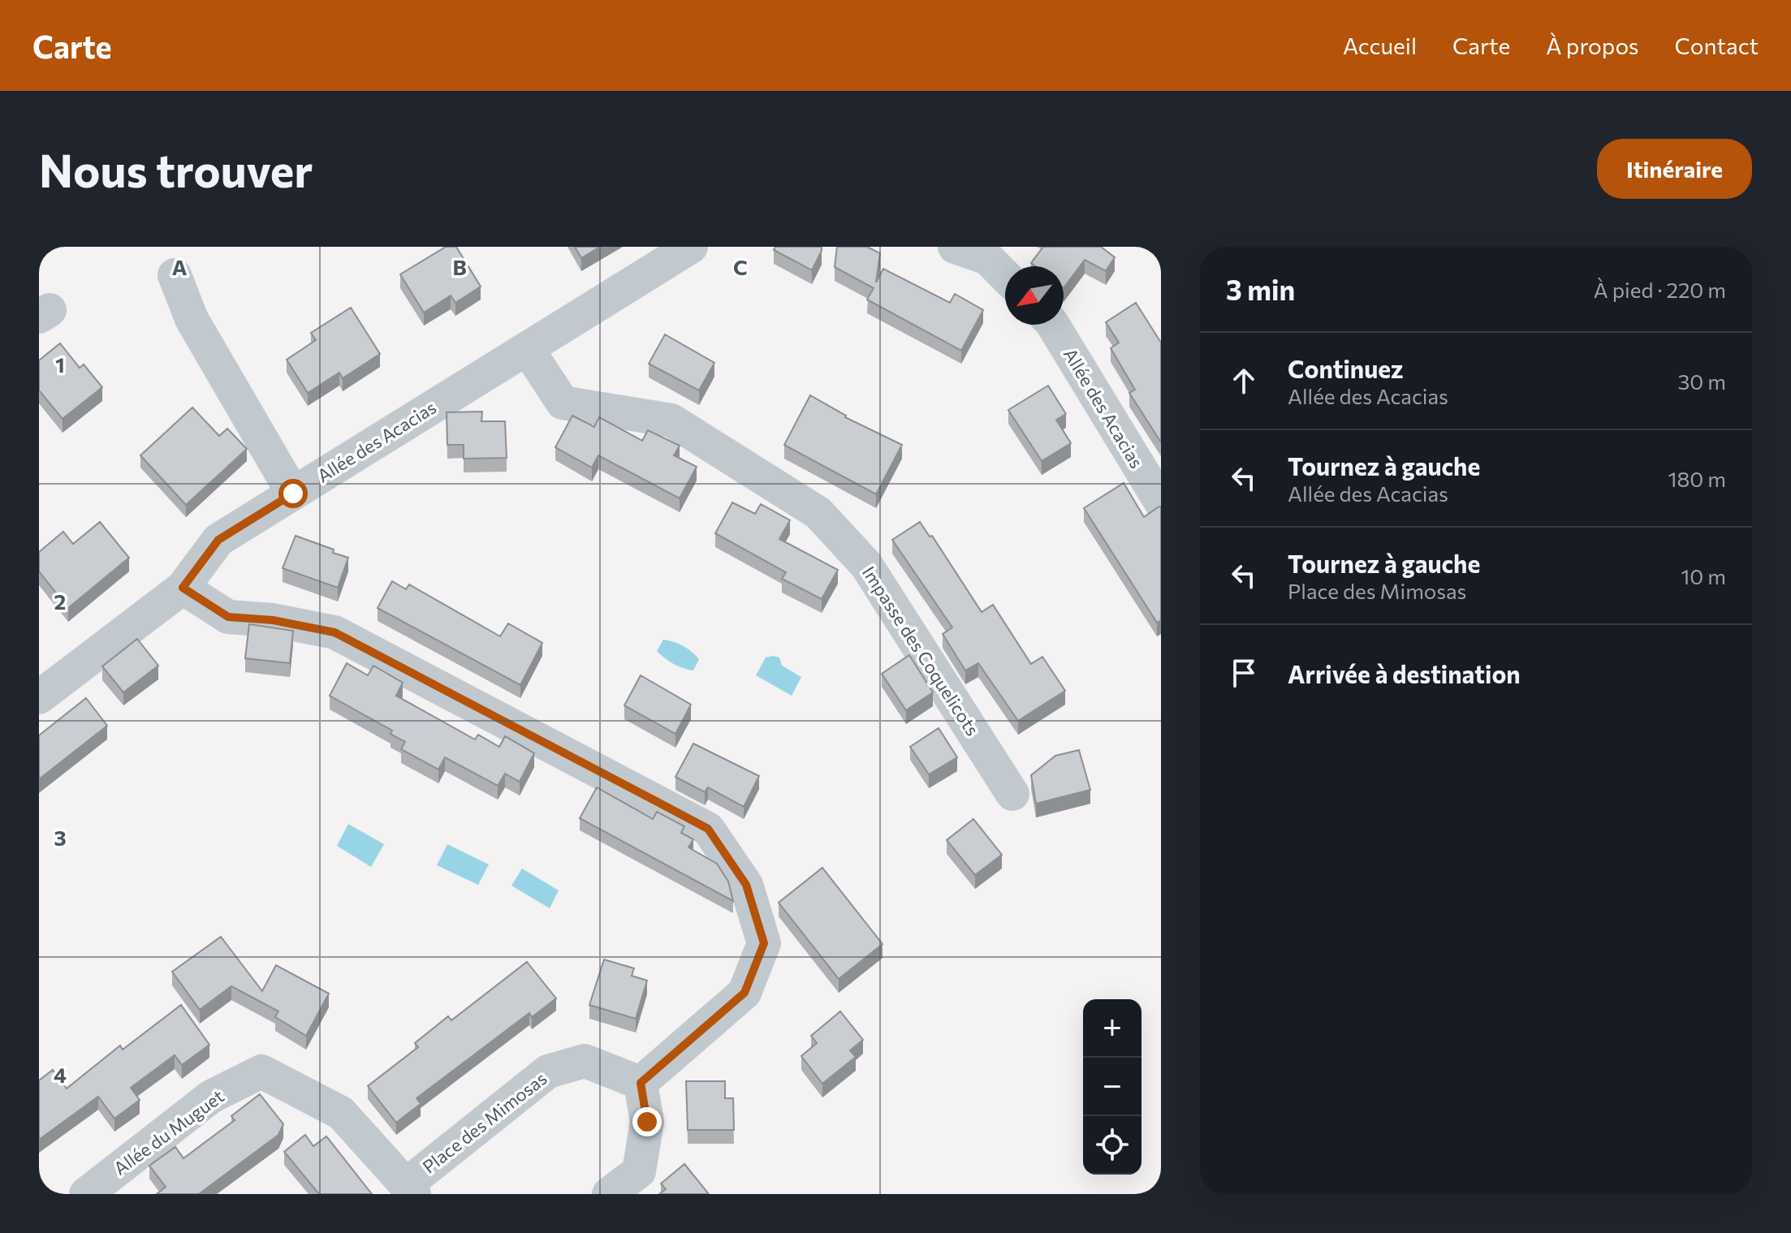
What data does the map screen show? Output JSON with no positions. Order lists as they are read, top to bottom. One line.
{"streets":{"street":["Allée des Acacias","Impasse des Coquelicots","Place des Mimosas","Allée du Muguet"]},"crossings":[["Allée des Acacias","Impasse des Coquelicots"],["Place des Mimosas","Allée du Muguet"]],"north":"bottom left","page":{"header":"Carte","nav":["Accueil","Carte","À propos","Contact"],"buttons":"Itinéraire","title":"Nous trouver","heading":["3 min","À pied · 220 m"],"list":[["Continuez","Allée des Acacias","30 m"],["Tournez à gauche","Allée des Acacias","180 m"],["Tournez à gauche","Place des Mimosas","10 m"],"Arrivée à destination"],"map_buttons":["+","−"]},"grid":{"columns":["A","B","C"],"rows":["1","2","3","4"]}}
